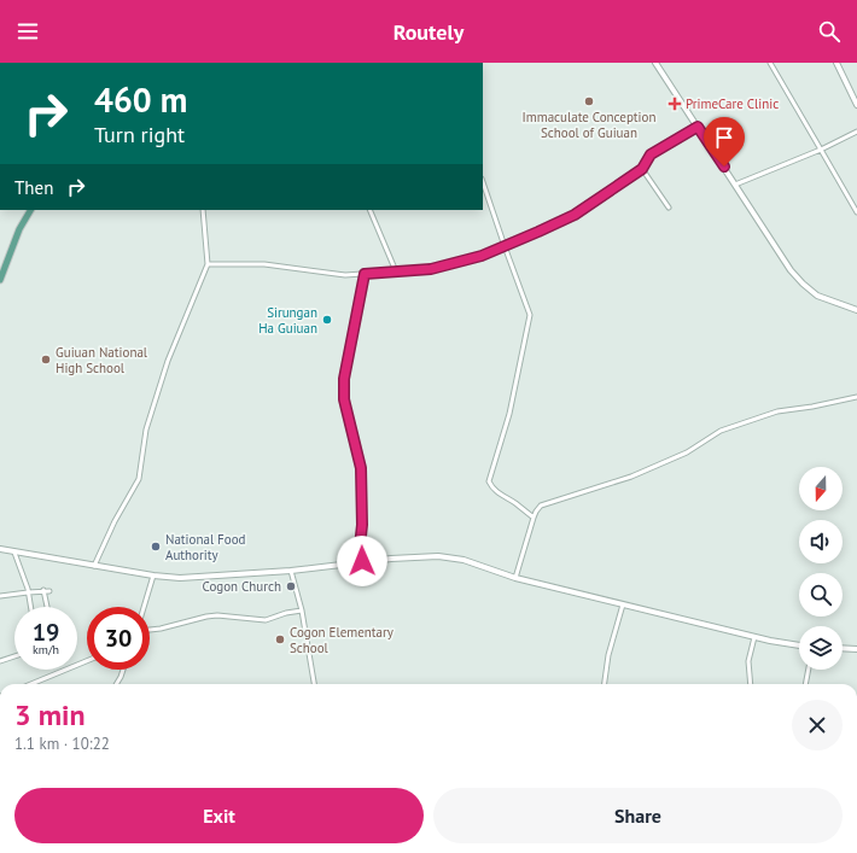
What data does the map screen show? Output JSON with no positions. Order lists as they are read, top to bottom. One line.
{"places":{"other":["Immaculate Conception School of Guiuan","Sirungan Ha Guiuan","Guiuan National High School","National Food Authority","Cogon Church","Cogon Elementary School"],"health":["PrimeCare Clinic"]},"north":"bottom","page":{"header":"Routely","turn":["460 m","Turn right"],"then":"Then","speed":"19 km/h","limit":"30","heading":["3 min","1.1 km · 10:22"],"buttons":["Exit","Share"]}}
